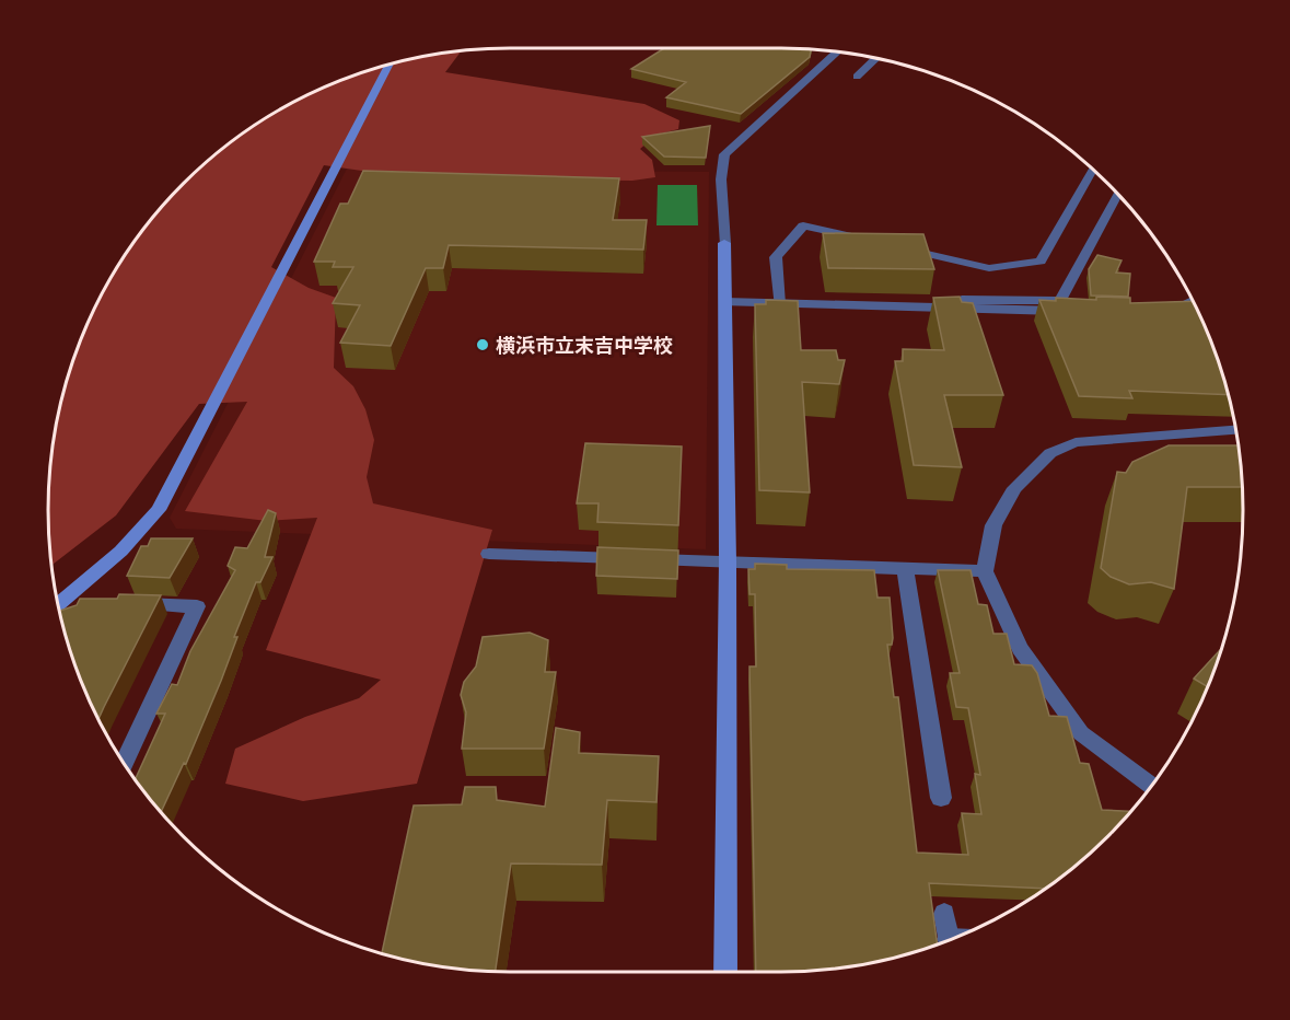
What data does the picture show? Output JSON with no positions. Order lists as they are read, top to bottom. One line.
{"places":["横浜市立末吉中学校"]}
